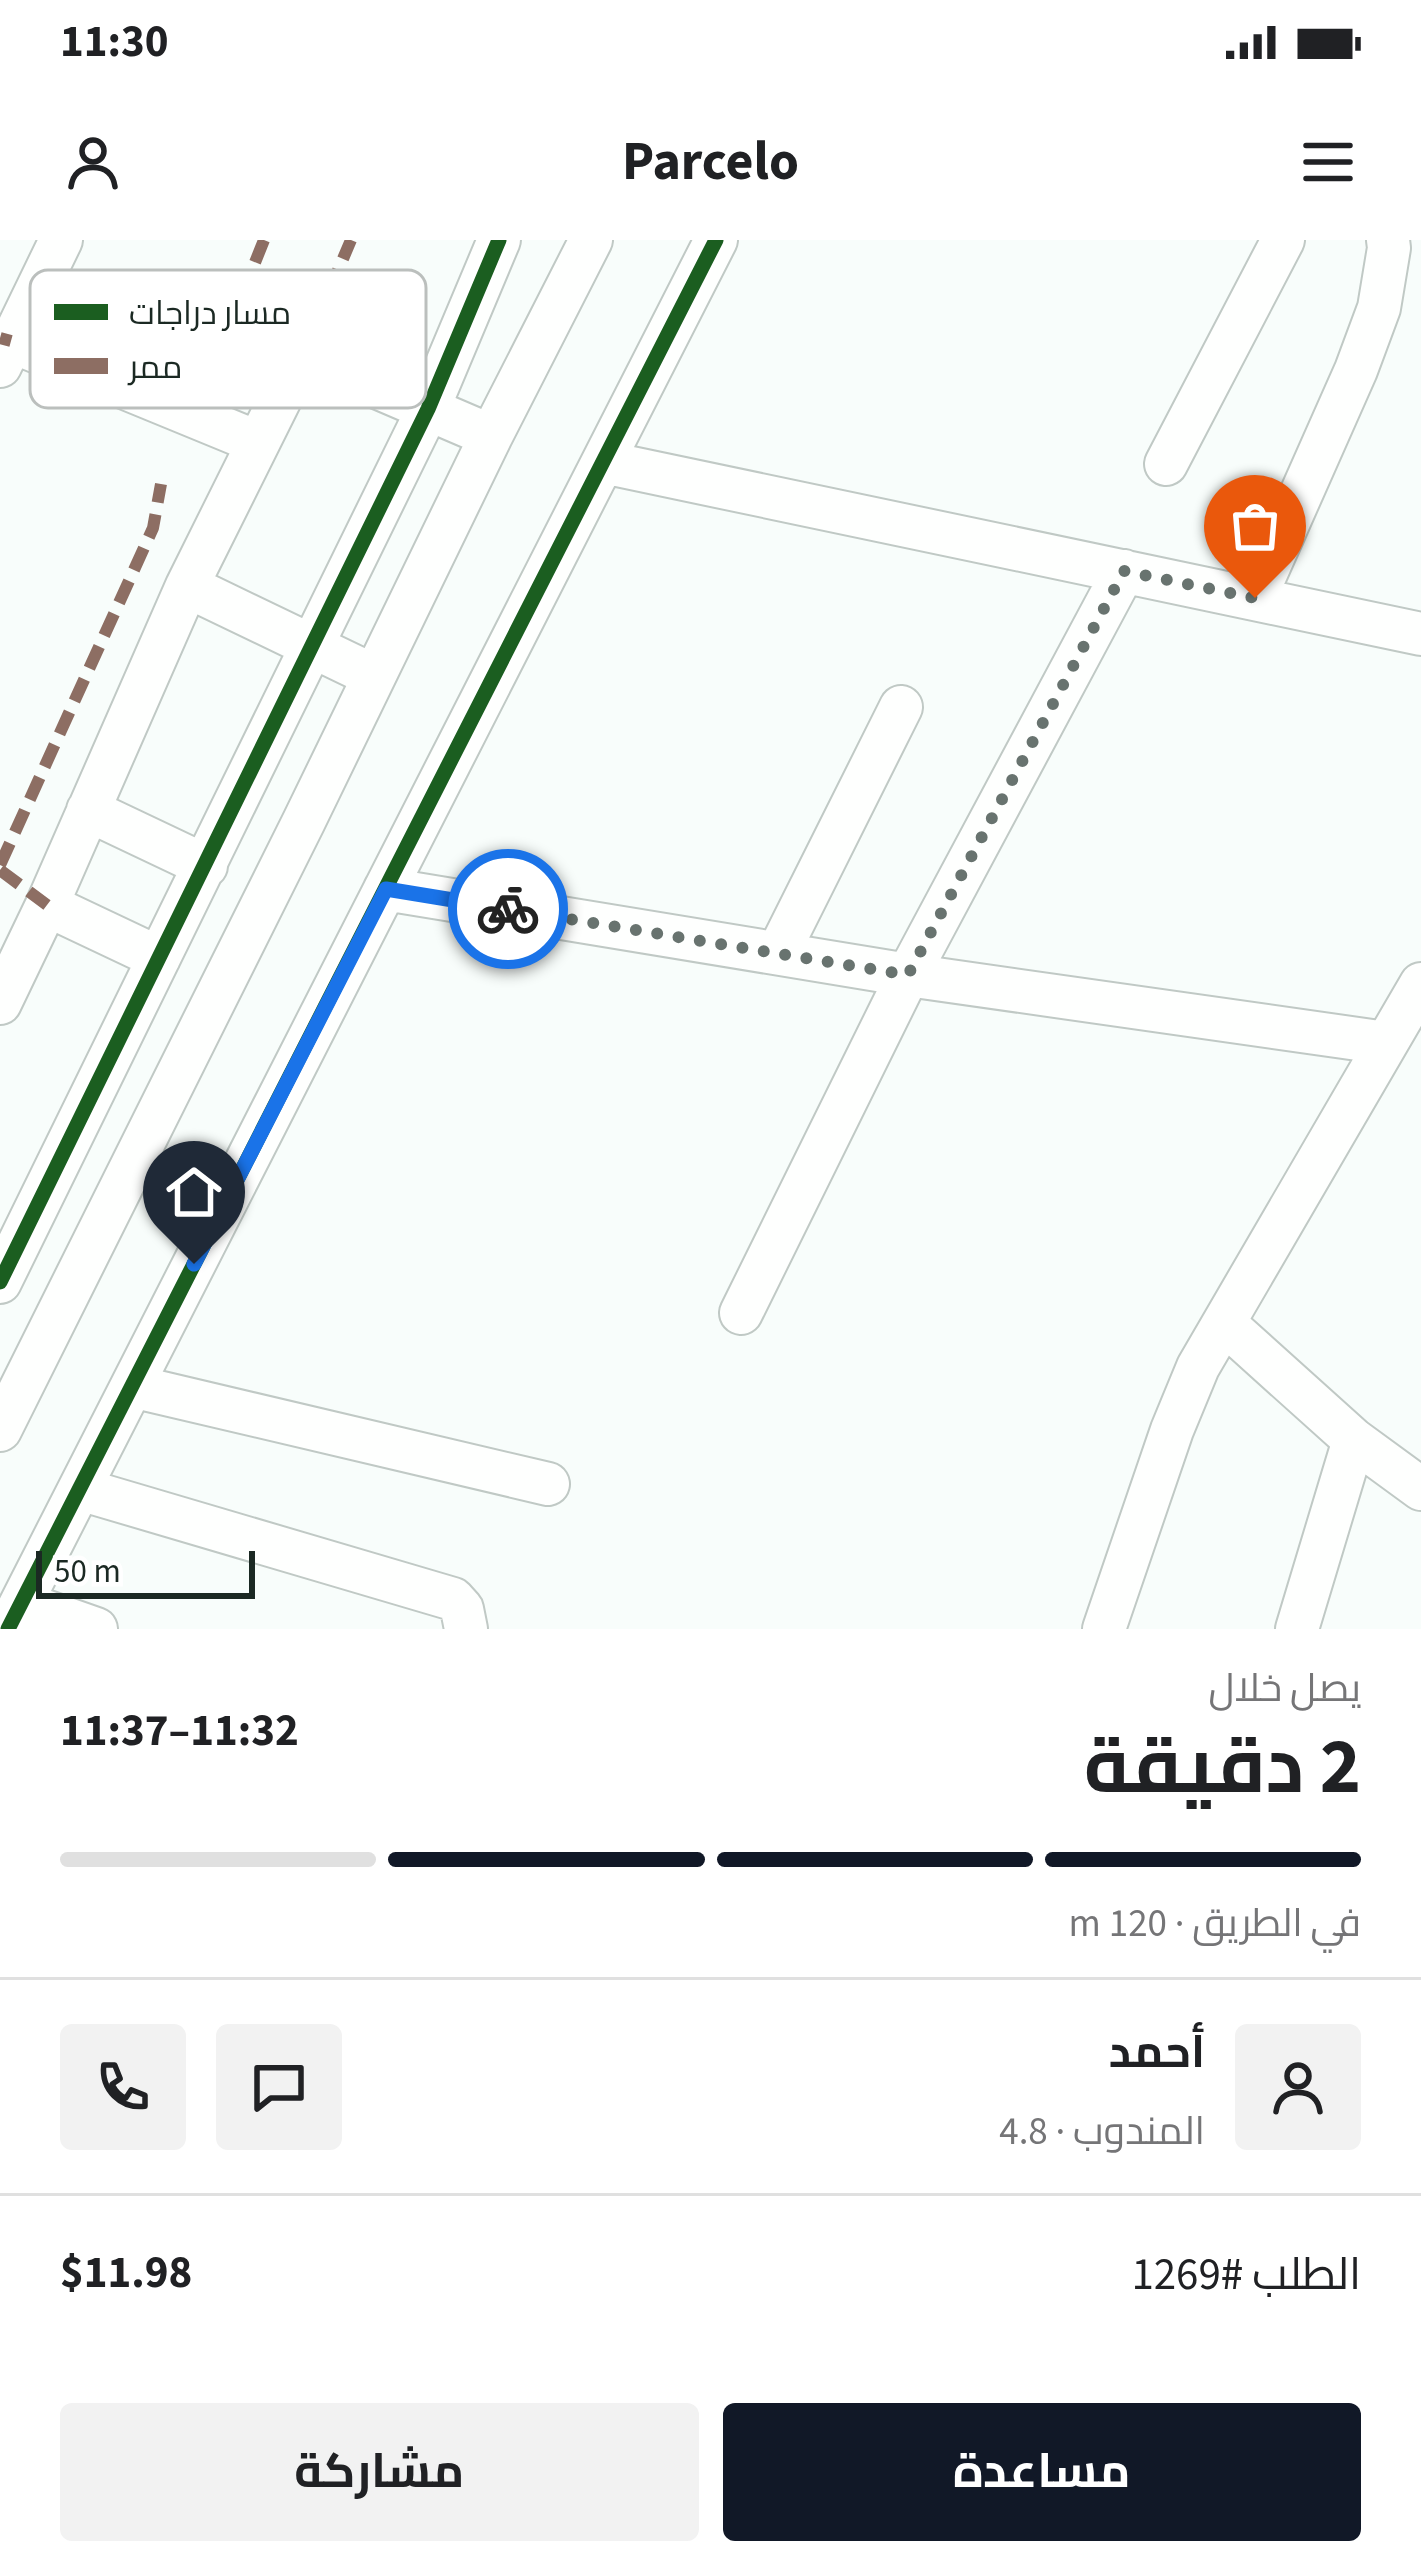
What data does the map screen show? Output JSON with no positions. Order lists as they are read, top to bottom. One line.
{"legend":["مسار دراجات","ممر"],"scale_bar":"50 m","page":{"status":"11:30","header":"Parcelo","scale":"50 m","heading":["2 دقيقة","يصل خلال","11:32–11:37"],"panel":["أحمد","المندوب · 4.8","الطلب #1269","$11.98"],"bar":"في الطريق · 120 m","buttons":["مساعدة","مشاركة"]}}
